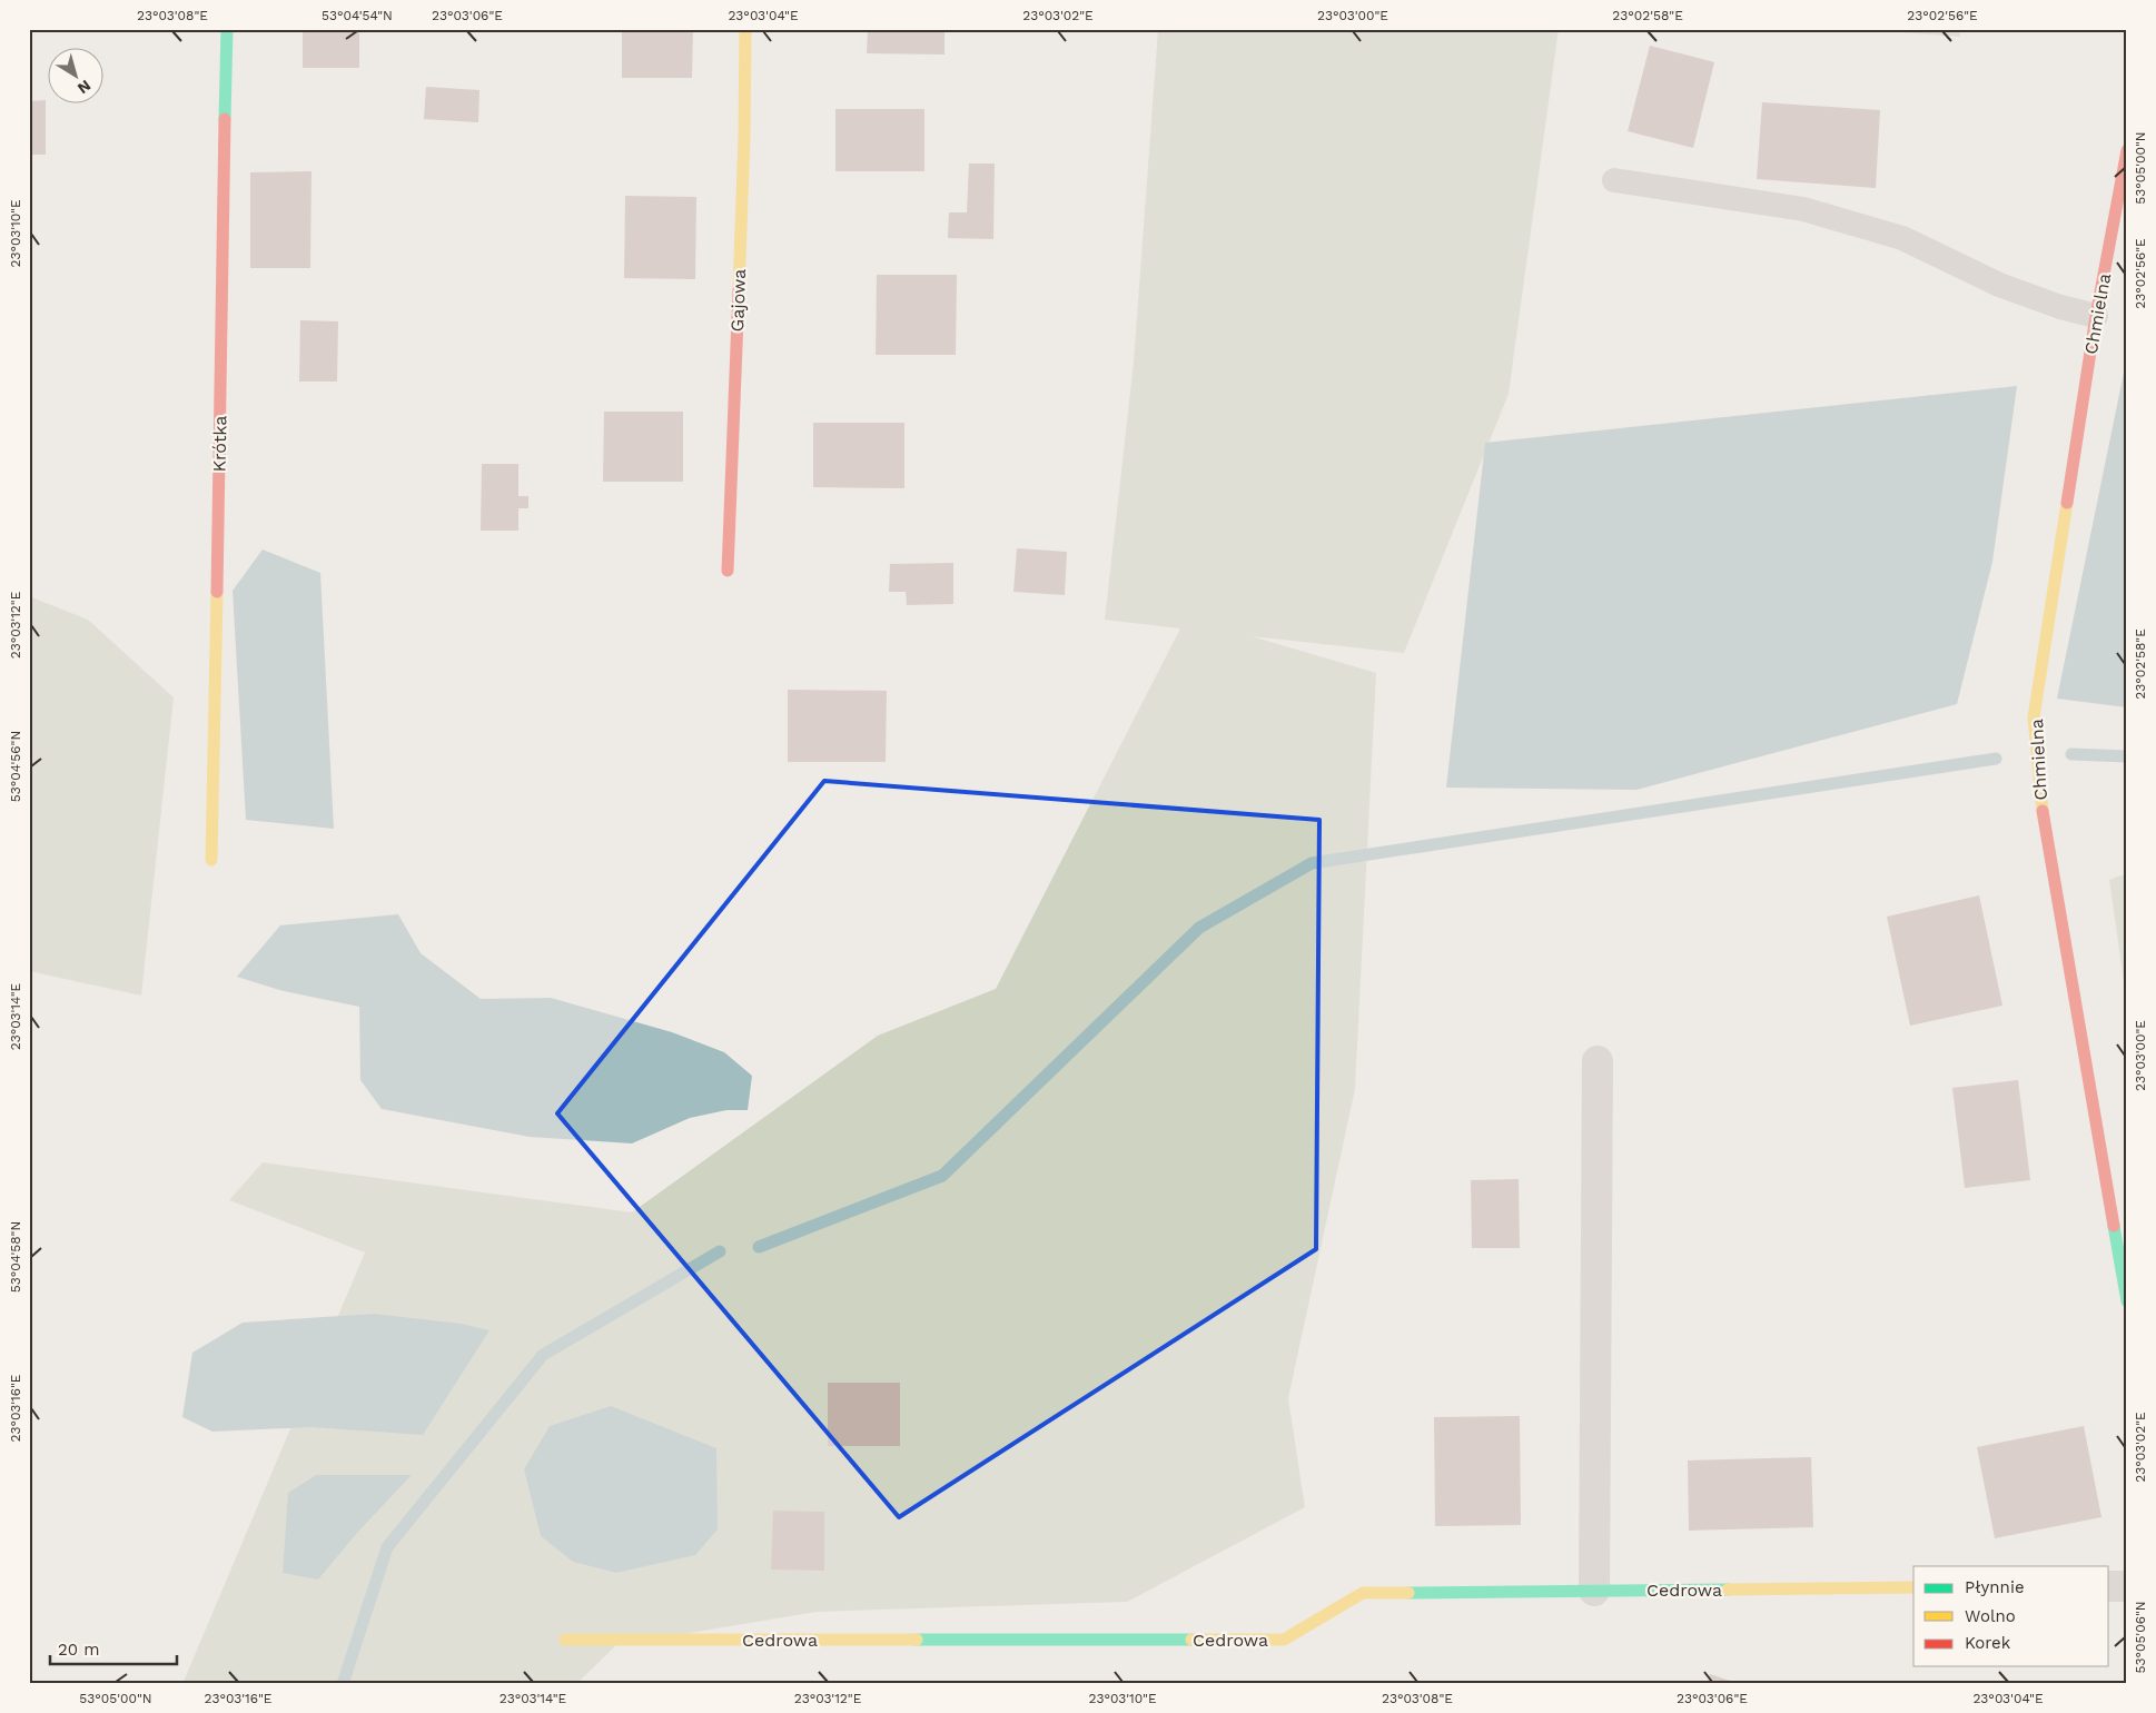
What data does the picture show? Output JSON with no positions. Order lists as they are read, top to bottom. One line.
{"streets":{"street":["Gajowa","Chmielna","Krótka","Cedrowa"]},"legend":["Płynnie","Wolno","Korek"],"scale_bar":"20 m","north":"bottom right","coordinates":["23°03'08\"E","53°04'54\"N","23°03'06\"E","23°03'04\"E","23°03'02\"E","23°03'00\"E","23°02'58\"E","23°02'56\"E","53°05'00\"N","23°03'10\"E","23°03'12\"E","53°04'56\"N","23°03'14\"E","53°04'58\"N","23°03'16\"E","53°05'06\"N"]}
